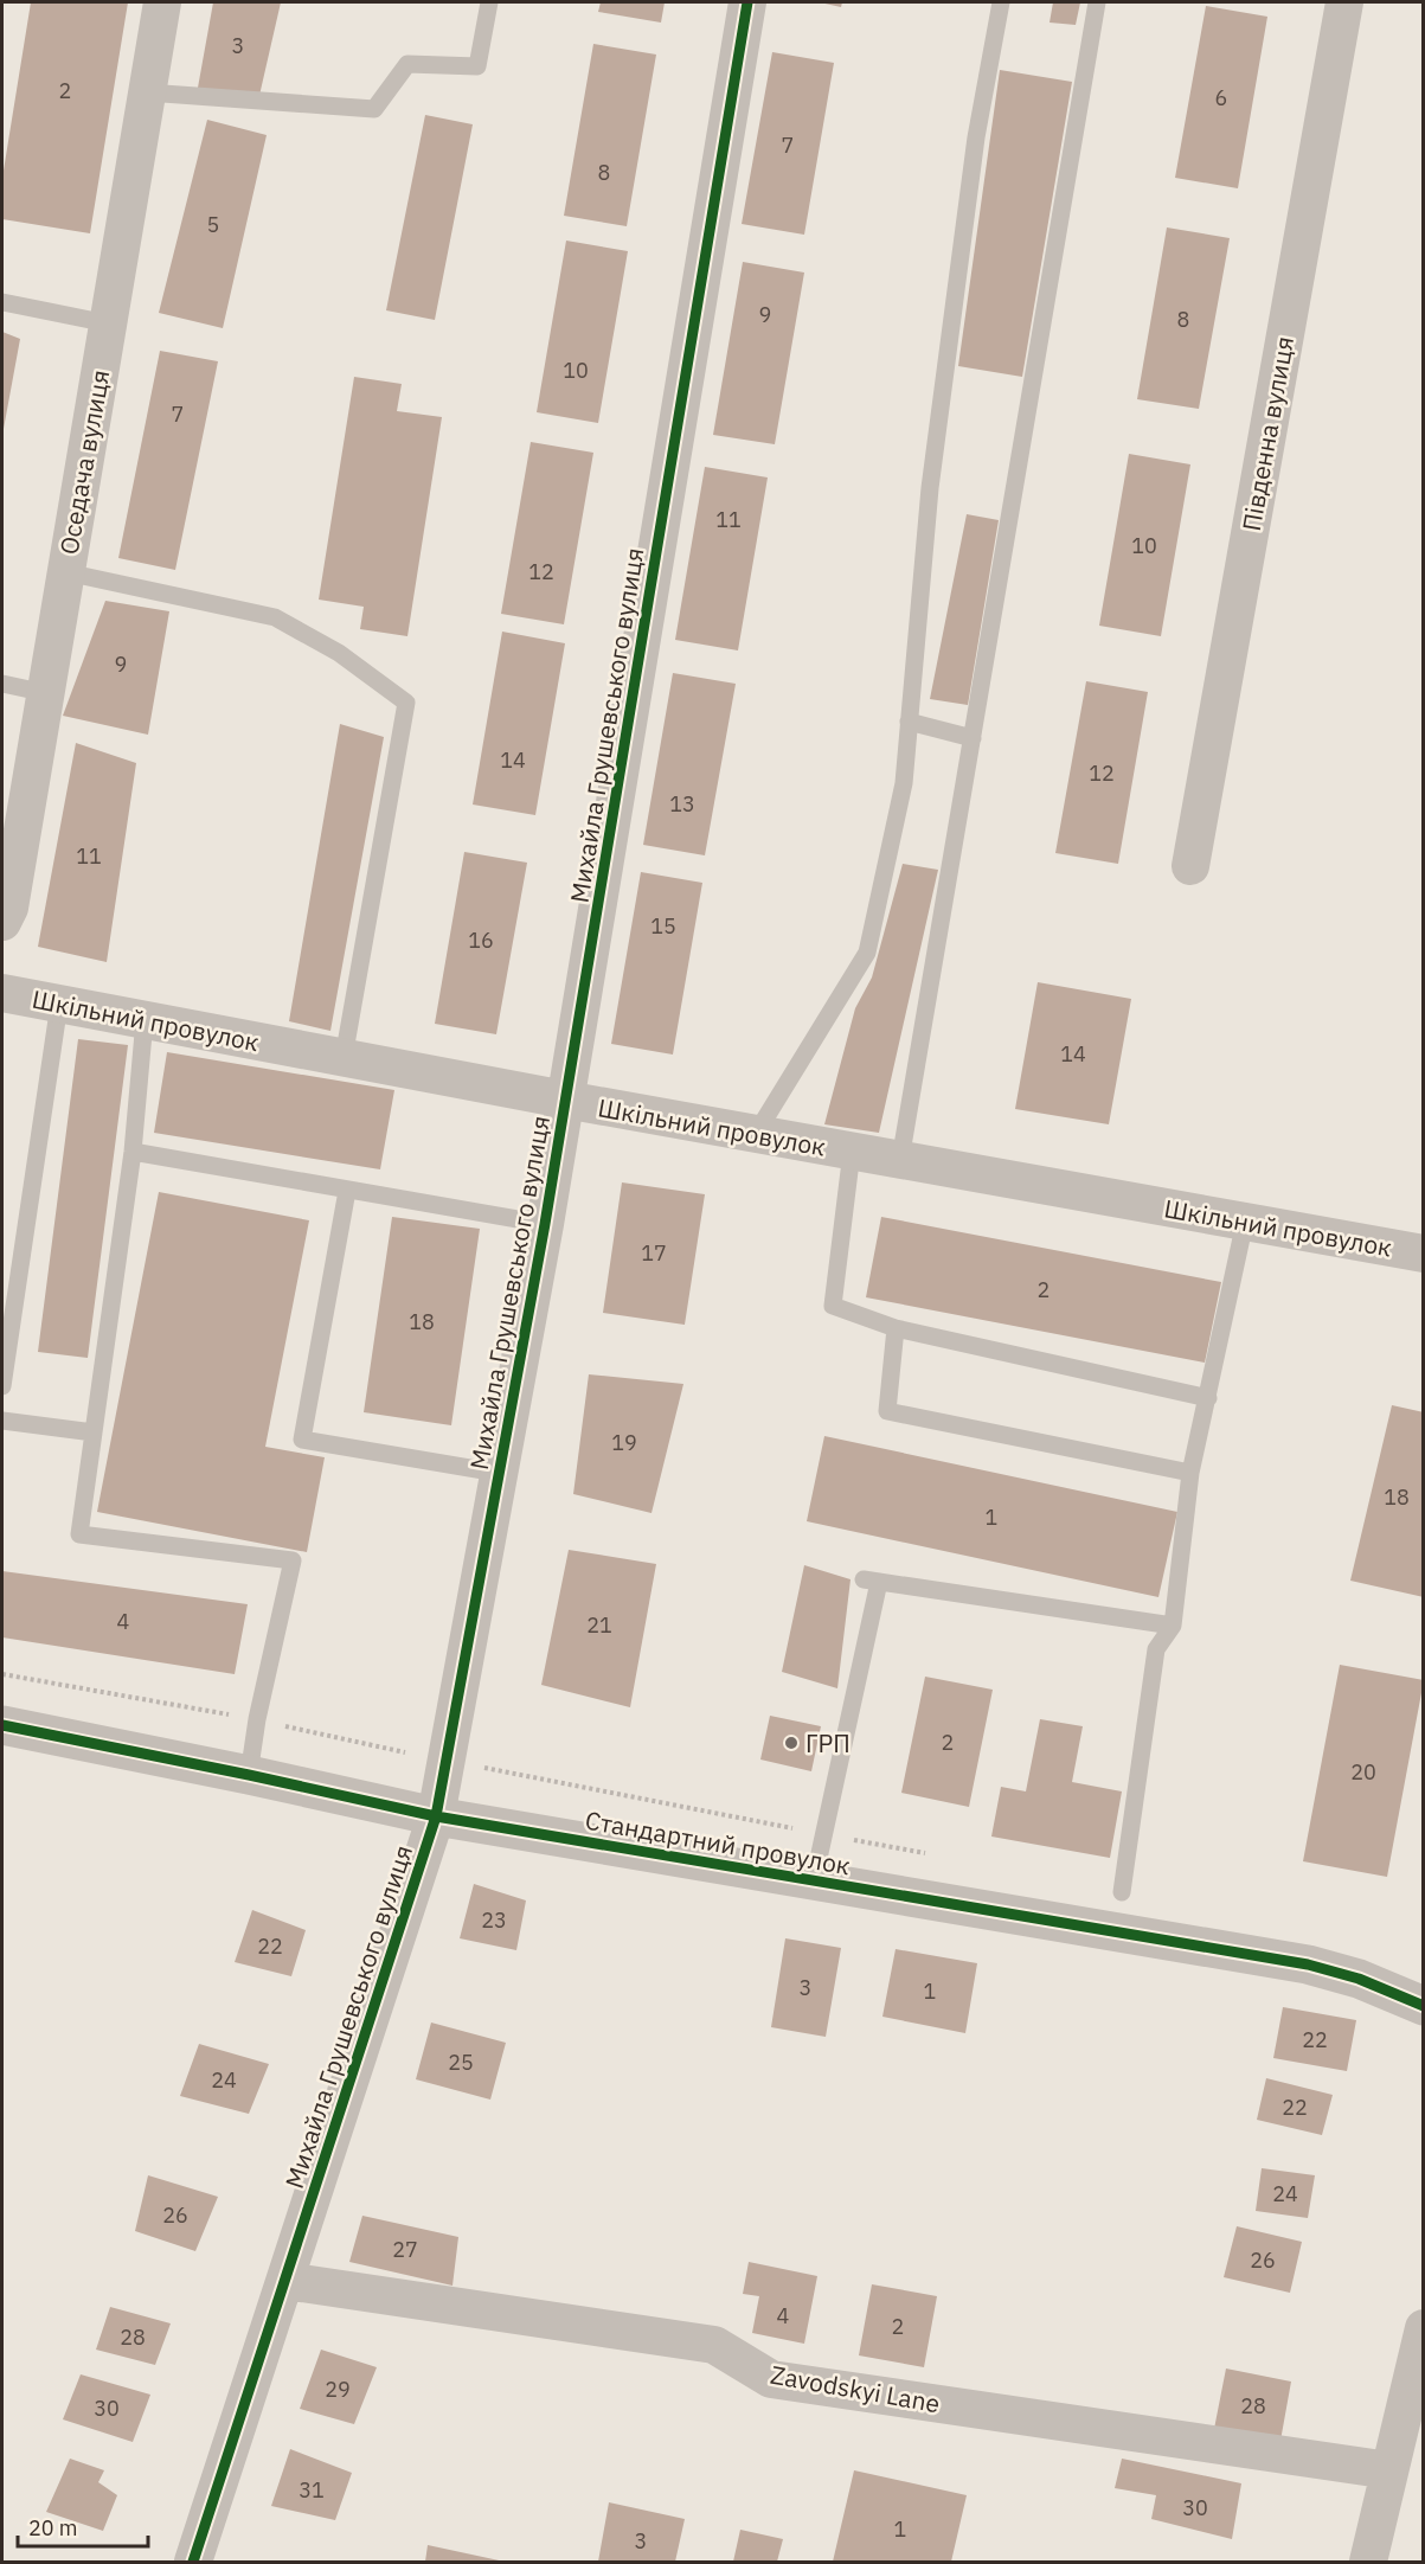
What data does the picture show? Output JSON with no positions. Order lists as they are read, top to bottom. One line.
{"streets":{"street":["Південна вулиця","Оседача вулиця","Михайла Грушевського вулиця","Шкільний провулок","Стандартний провулок","Zavodskyi Lane"]},"crossings":[["Михайла Грушевського вулиця","Шкільний провулок"],["Михайла Грушевського вулиця","Стандартний провулок"],["Михайла Грушевського вулиця","Zavodskyi Lane"]],"places":["ГРП"],"house_numbers":["3","2","6","7","8","5","9","8","10","7","11","10","12","9","14","12","13","11","15","16","14","17","2","18","19","18","1","4","21","2","20","23","22","3","1","22","25","24","22","24","26","27","26","4","2","28","29","28","30","31","30","1","3"],"scale_bar":"20 m"}
